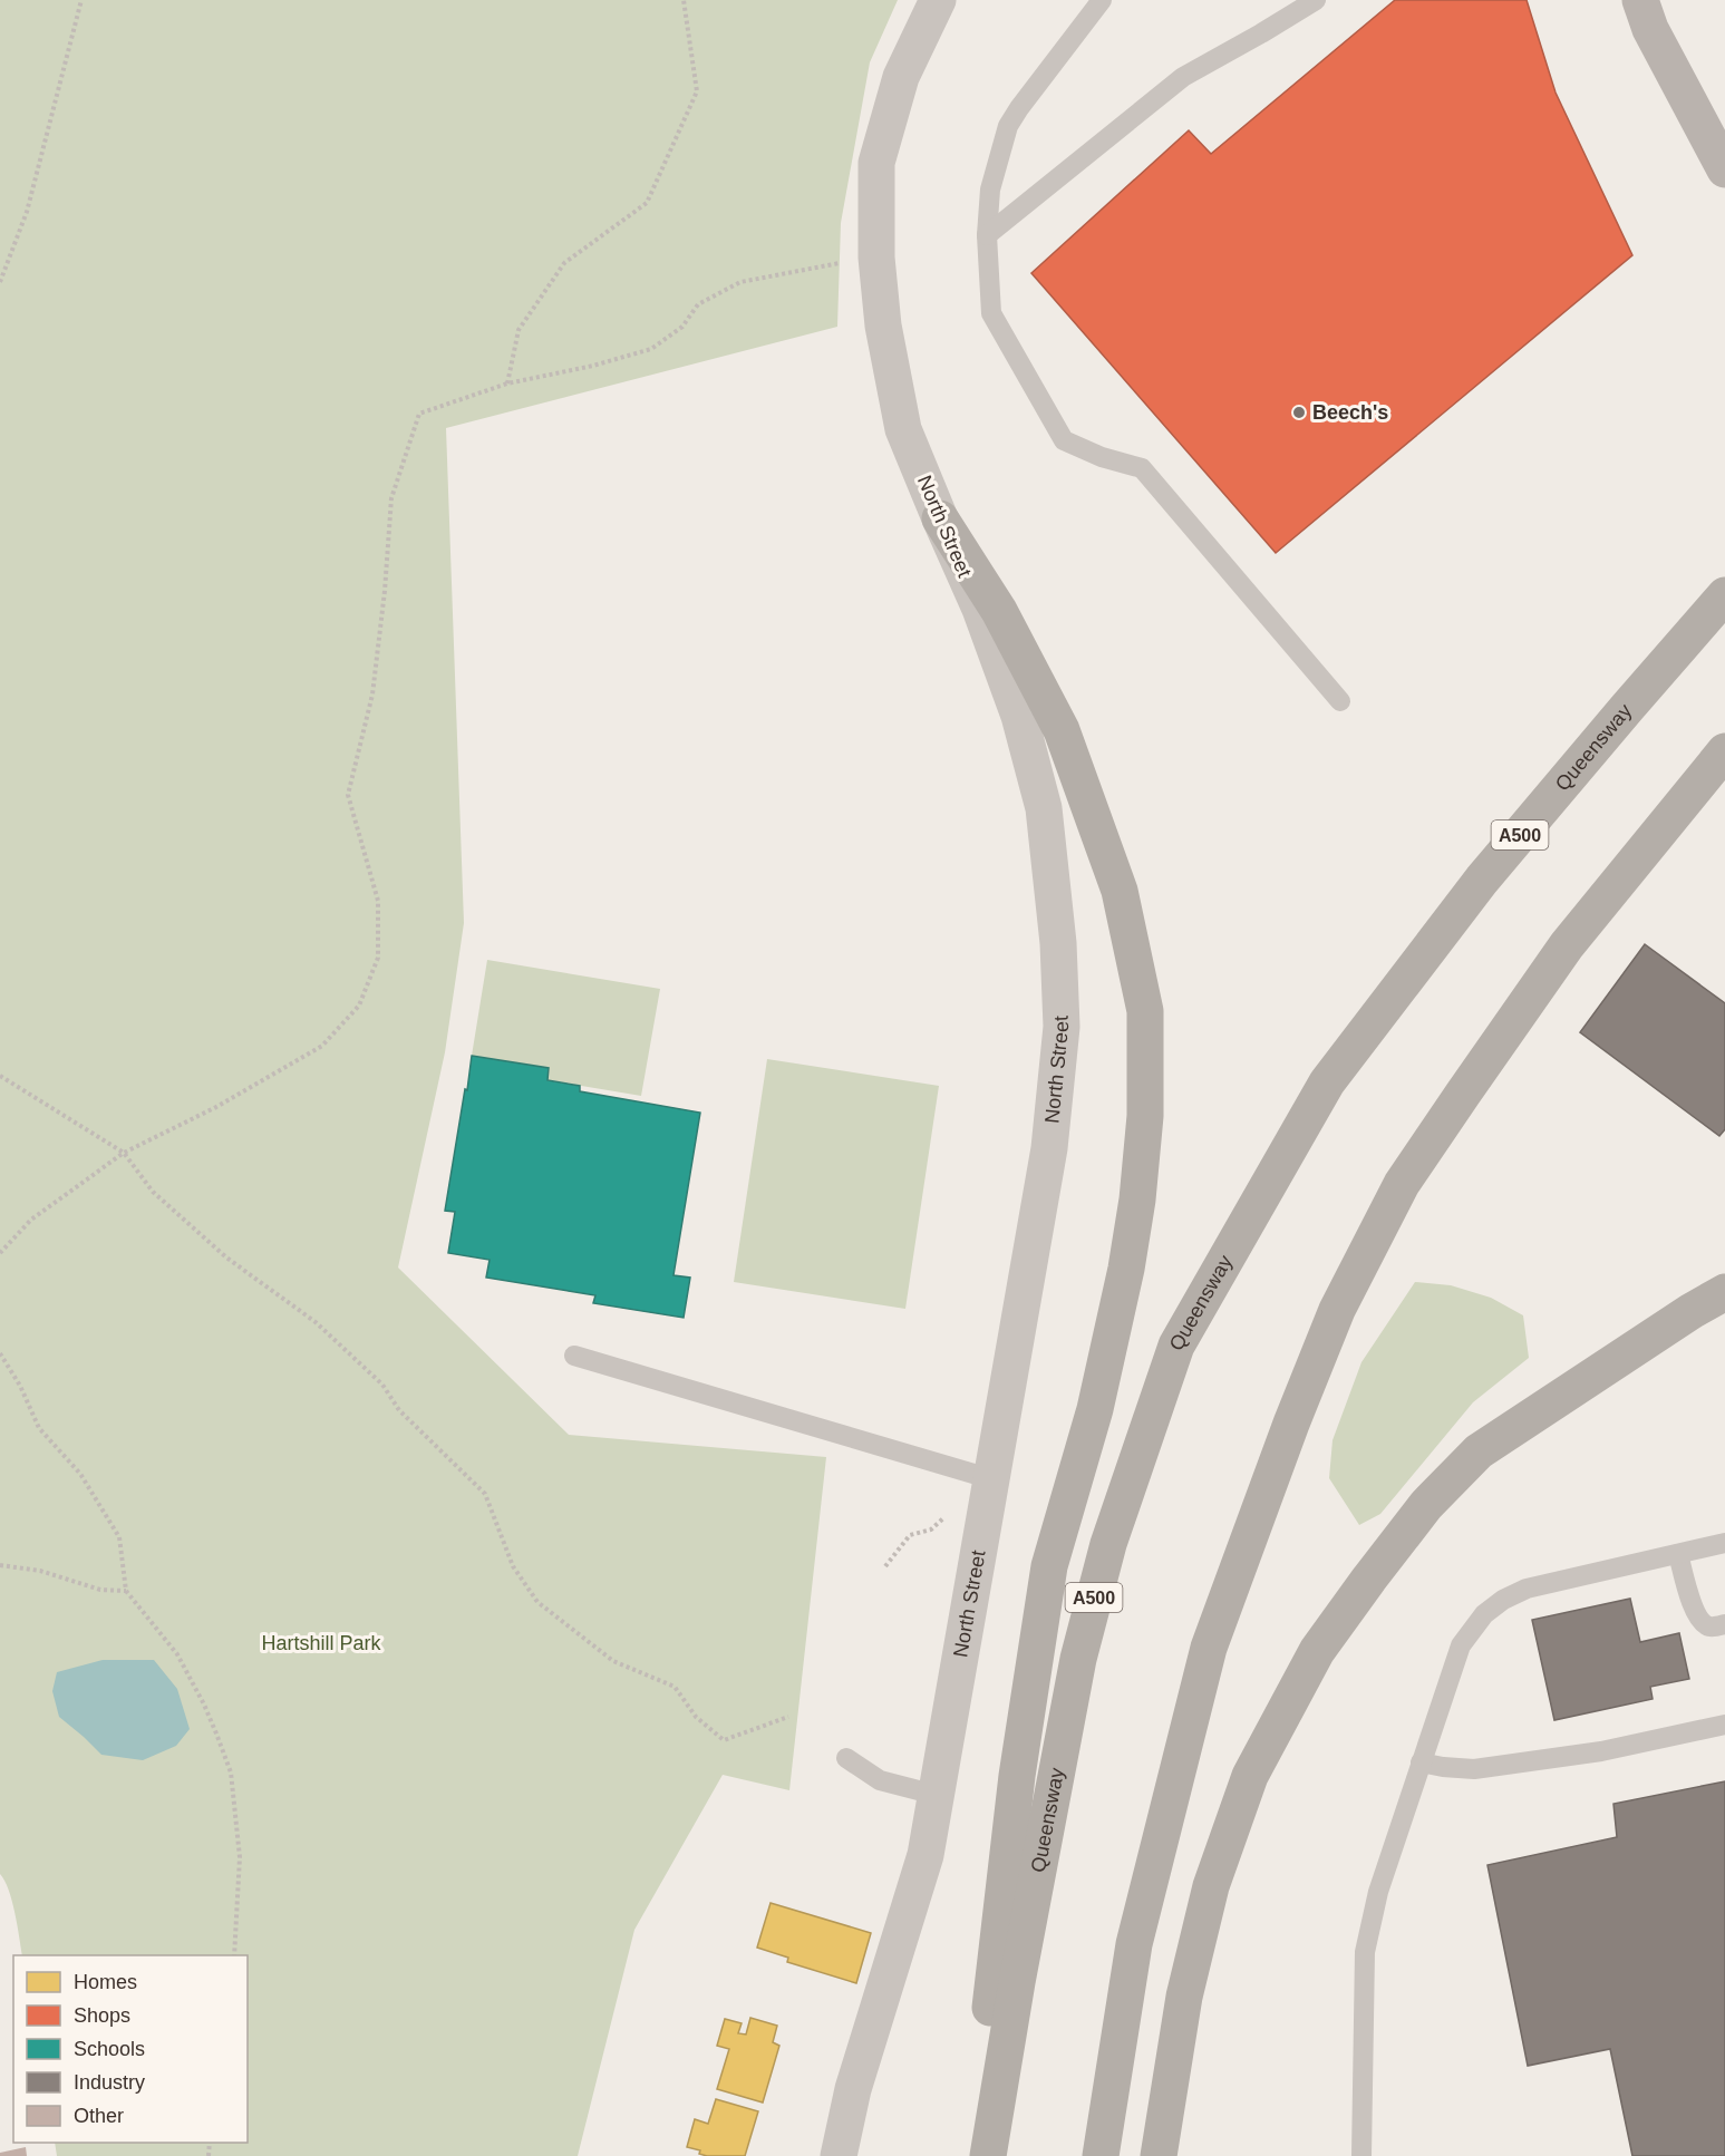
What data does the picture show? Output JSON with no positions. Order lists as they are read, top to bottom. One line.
{"streets":{"highway":["Queensway","A500"],"street":["North Street"]},"parks":["Hartshill Park"],"places":["Beech's"],"legend":["Homes","Shops","Schools","Industry","Other"]}
